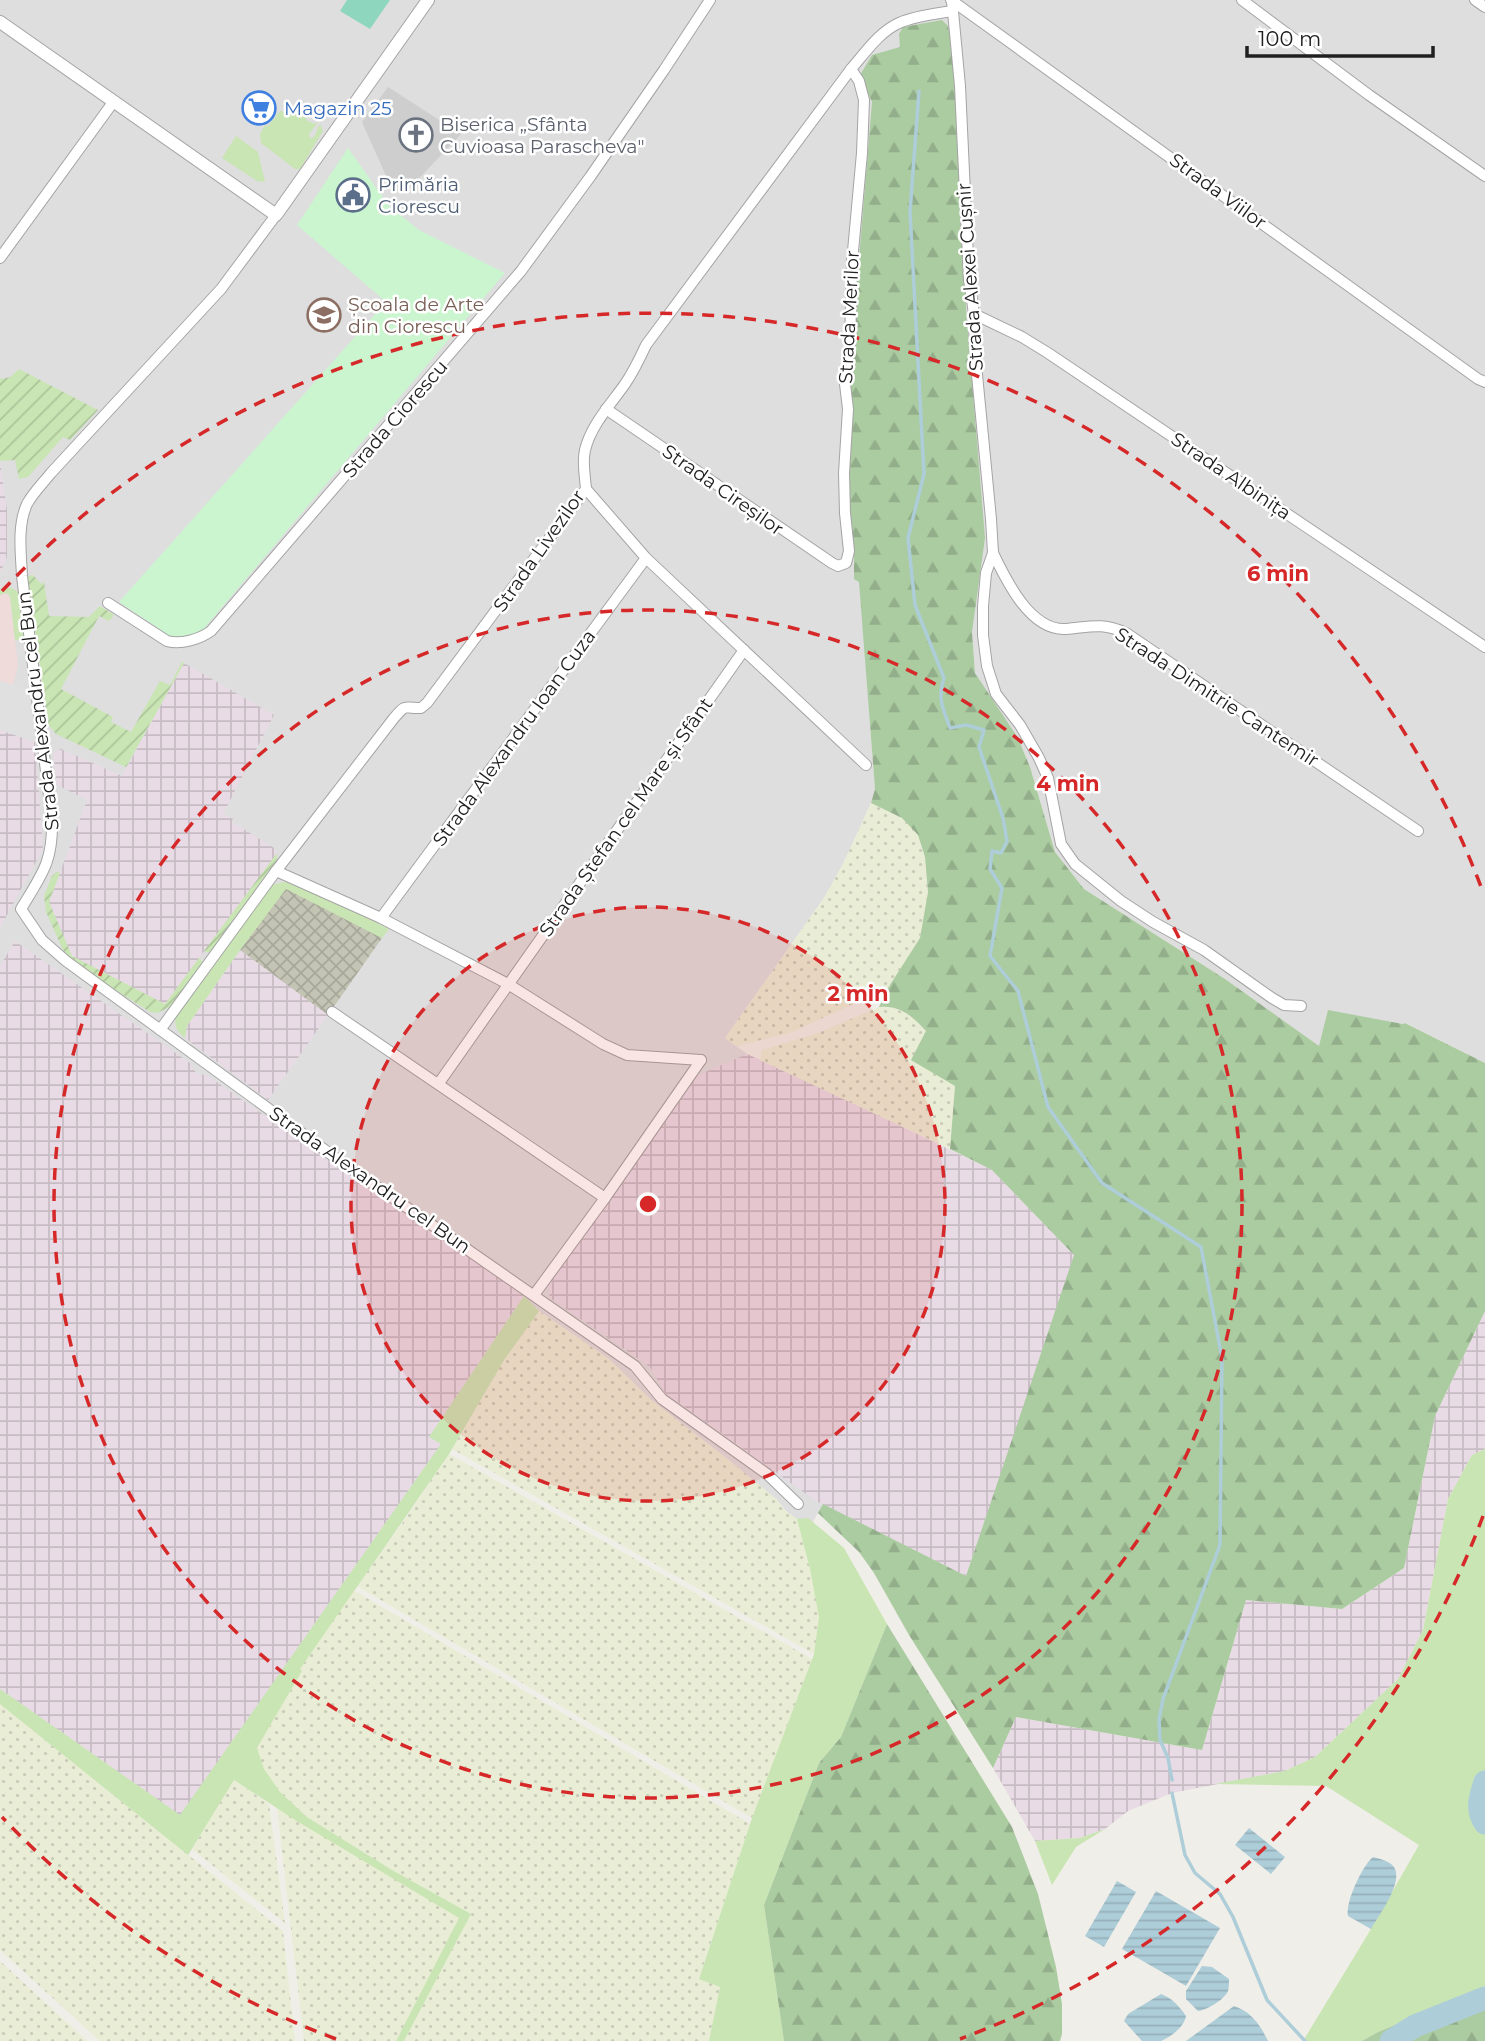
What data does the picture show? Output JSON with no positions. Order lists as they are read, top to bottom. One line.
{"streets":{"street":["Strada Viilor","Strada Alexei Cușnir","Strada Merilor","Strada Ciorescu","Strada Albinița","Strada Cireșilor","Strada Livezilor","Strada Dimitrie Cantemir","Strada Alexandru cel Bun","Strada Alexandru Ioan Cuza","Strada Ștefan cel Mare și Sfânt"]},"crossings":[["Strada Viilor","Strada Alexei Cușnir"],["Strada Viilor","Strada Livezilor"],["Strada Alexei Cușnir","Strada Albinița"],["Strada Alexei Cușnir","Strada Livezilor"],["Strada Alexei Cușnir","Strada Dimitrie Cantemir"],["Strada Merilor","Strada Cireșilor"],["Strada Merilor","Strada Livezilor"],["Strada Cireșilor","Strada Livezilor"],["Strada Livezilor","Strada Alexandru cel Bun"]],"places":{"supermarket":["Magazin 25"],"church":["Biserica „Sfânta Cuvioasa Parascheva\""],"public building":["Primăria Ciorescu"],"school or university":["Școala de Arte din Ciorescu"]},"scale_bar":"100 m","rings":["6 min","4 min","2 min"]}
